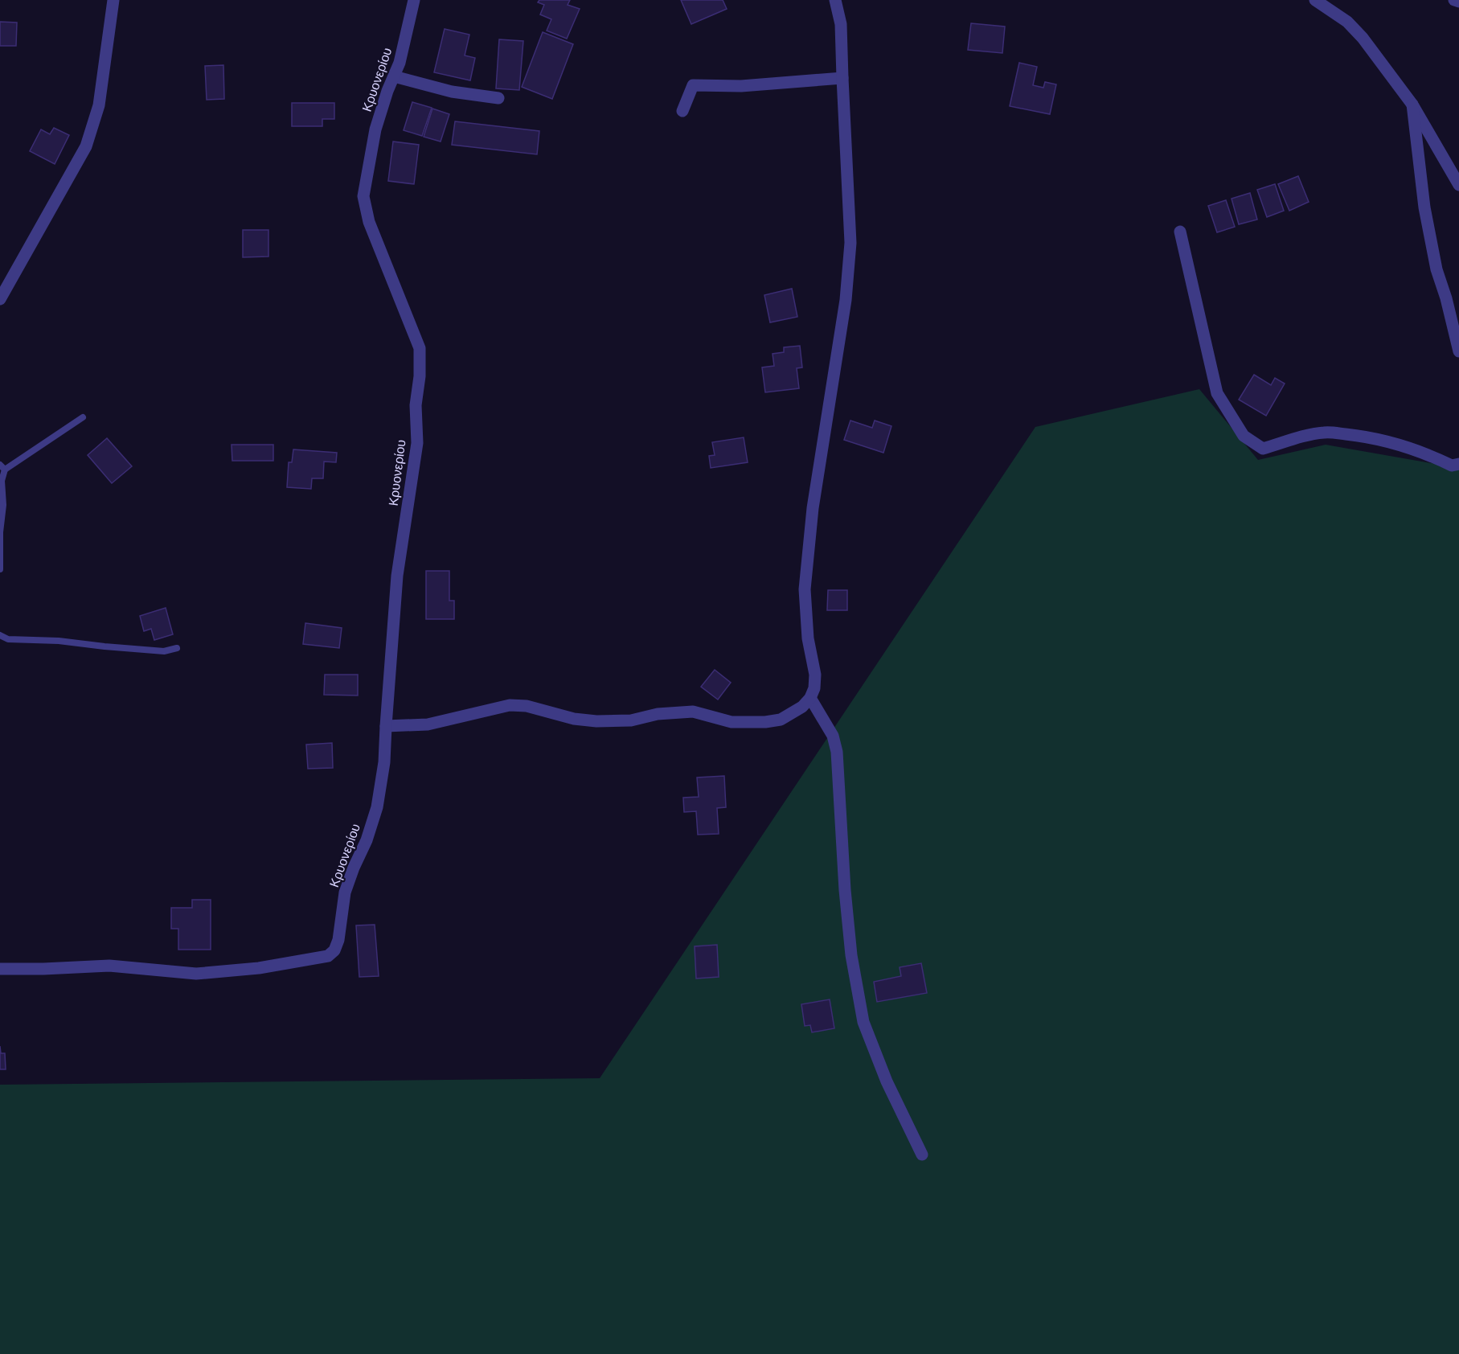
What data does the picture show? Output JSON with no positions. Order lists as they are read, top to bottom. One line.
{"streets":{"street":["Κρυονερίου"]}}
